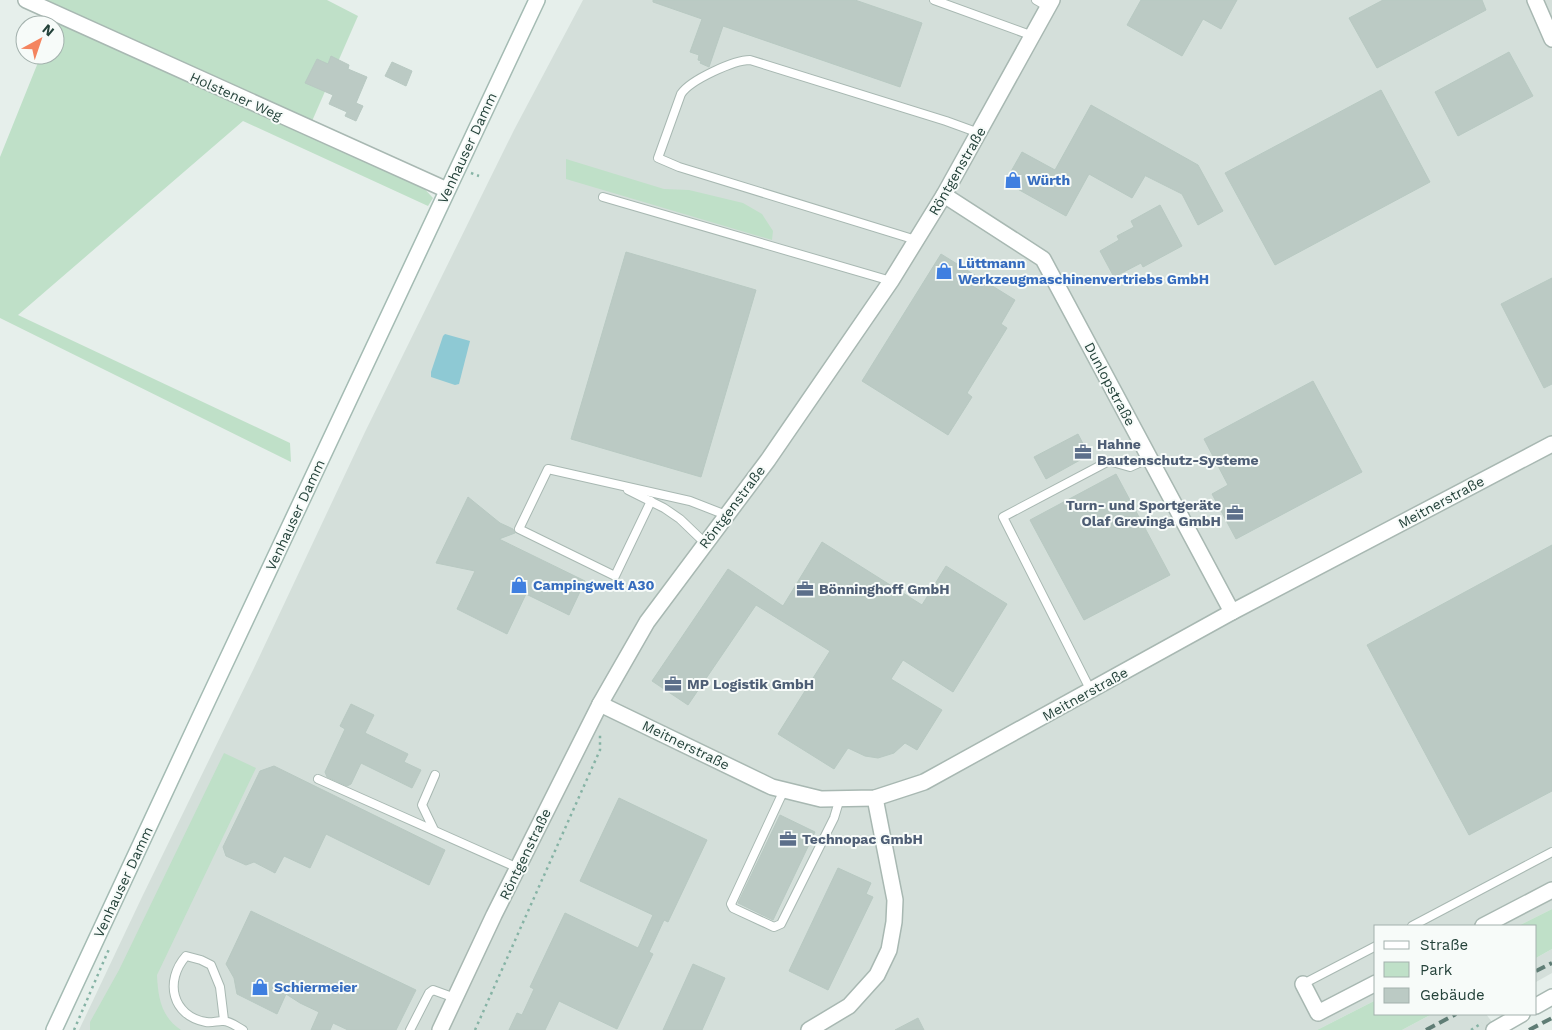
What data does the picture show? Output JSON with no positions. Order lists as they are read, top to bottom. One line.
{"streets":{"street":["Holstener Weg","Venhauser Damm","Röntgenstraße","Dunlopstraße","Meitnerstraße"]},"crossings":[["Holstener Weg","Venhauser Damm"],["Röntgenstraße","Dunlopstraße"],["Röntgenstraße","Meitnerstraße"],["Dunlopstraße","Meitnerstraße"]],"places":{"shop":["Würth","Lüttmann Werkzeugmaschinenvertriebs GmbH","Campingwelt A30","Schiermeier"],"office":["Hahne Bautenschutz-Systeme","Turn- und Sportgeräte Olaf Grevinga GmbH","Bönninghoff GmbH","MP Logistik GmbH","Technopac GmbH"]},"legend":["Straße","Park","Gebäude"],"north":"top right"}
